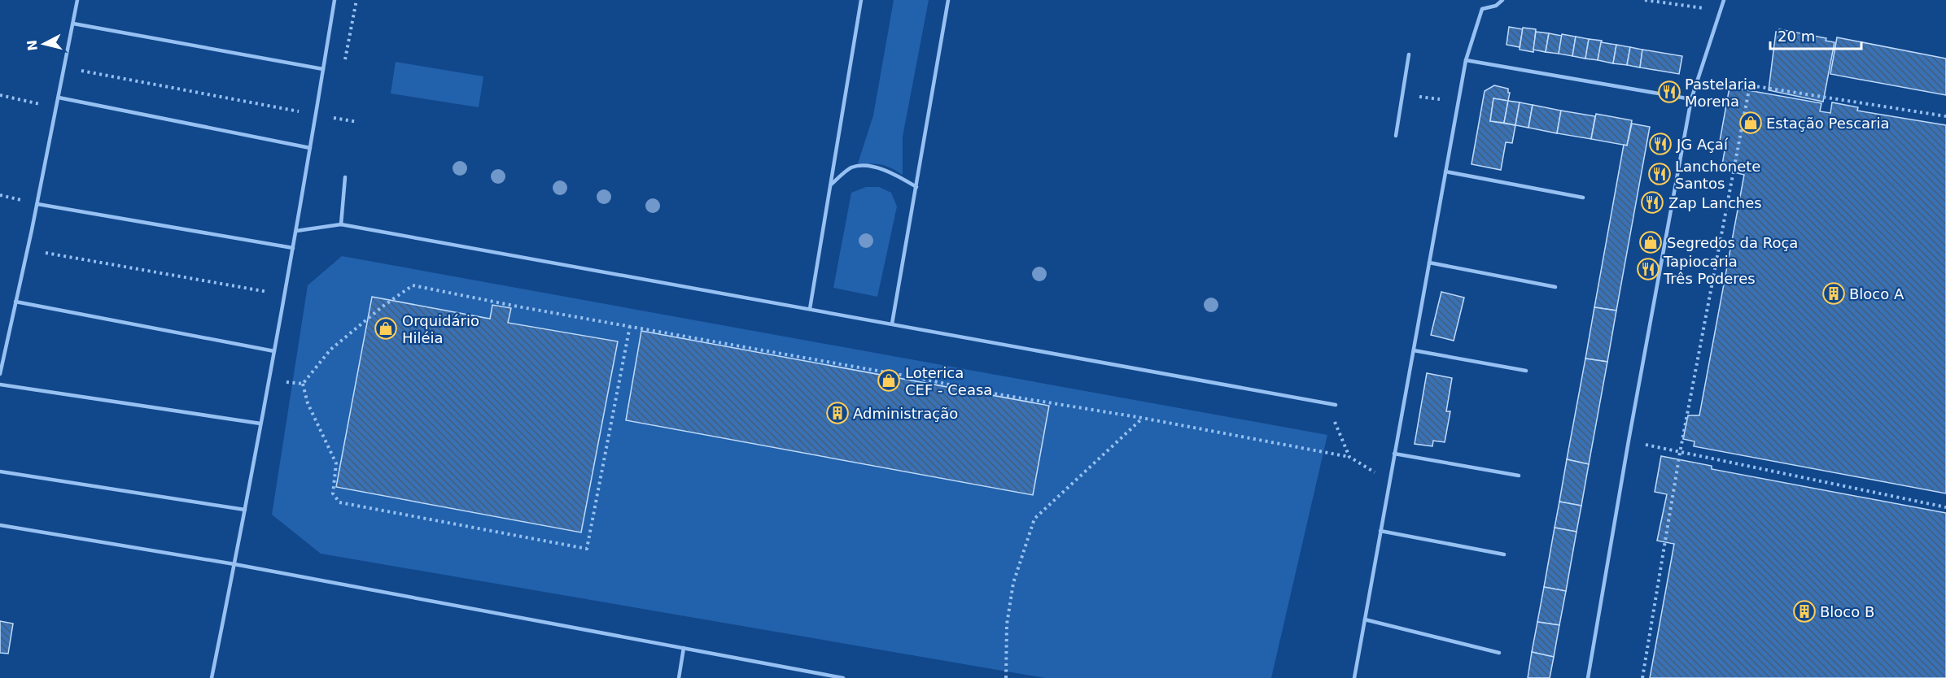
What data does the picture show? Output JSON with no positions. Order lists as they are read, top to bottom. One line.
{"places":{"restaurant":["Pastelaria Morena","JG Açaí","Lanchonete Santos","Zap Lanches","Tapiocaria Três Poderes"],"shop":["Estação Pescaria","Segredos da Roça","Orquidário Hiléia","Loterica CEF - Ceasa"],"building":["Bloco A","Administração","Bloco B"]},"scale_bar":"20 m","north":"left"}
